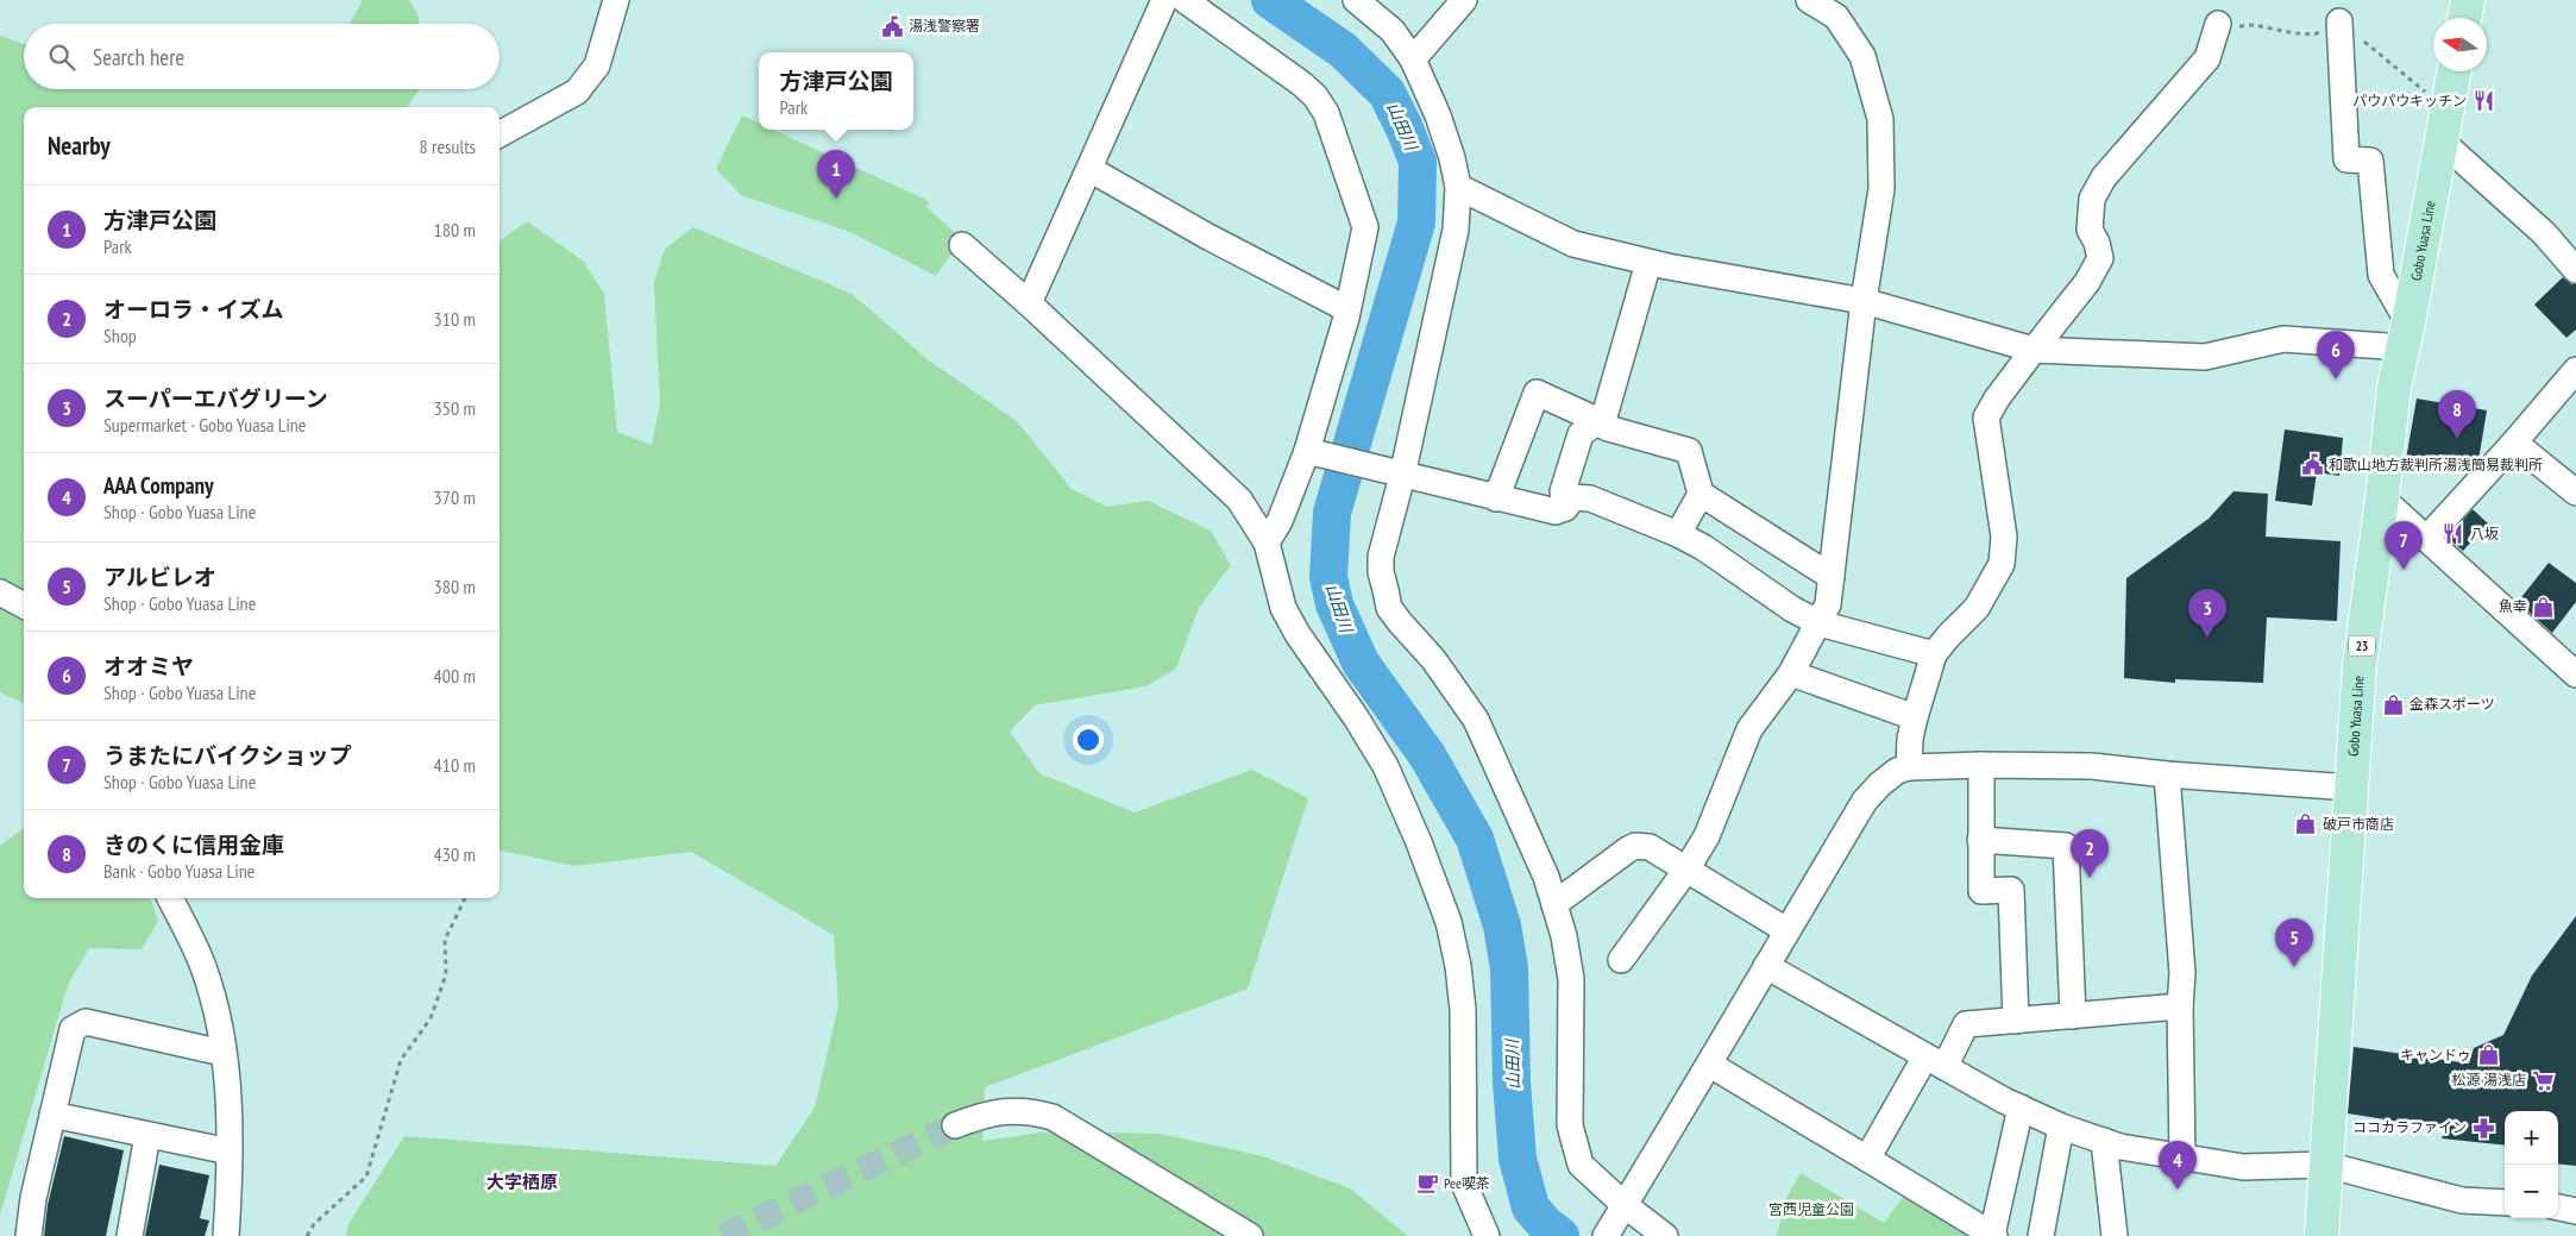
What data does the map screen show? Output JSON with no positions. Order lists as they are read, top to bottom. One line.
{"streets":{"main road":["Gobo Yuasa Line","23"]},"districts":["大字栖原"],"water":["山田川"],"parks":["宮西児童公園"],"places":{"public building":["湯浅警察署","和歌山地方裁判所湯浅簡易裁判所"],"restaurant":["パウパウキッチン","八坂"],"shop":["魚幸","金森スポーツ","破戸市商店","キャンドゥ"],"supermarket":["松源 湯浅店"],"pharmacy":["ココカラファイン"],"cafe":["Pee喫茶"]},"north":"left","page":{"search":"Search here","popup":["方津戸公園","Park"],"heading":["Nearby","8 results"],"pins":["1","6","8","7","3","2","5","4"],"list":[{"mark":"1","name":"方津戸公園","note":"Park","value":"180 m"},{"mark":"2","name":"オーロラ・イズム","note":"Shop","value":"310 m"},{"mark":"3","name":"スーパーエバグリーン","note":"Supermarket · Gobo Yuasa Line","value":"350 m"},{"mark":"4","name":"AAA Company","note":"Shop · Gobo Yuasa Line","value":"370 m"},{"mark":"5","name":"アルビレオ","note":"Shop · Gobo Yuasa Line","value":"380 m"},{"mark":"6","name":"オオミヤ","note":"Shop · Gobo Yuasa Line","value":"400 m"},{"mark":"7","name":"うまたにバイクショップ","note":"Shop · Gobo Yuasa Line","value":"410 m"},{"mark":"8","name":"きのくに信用金庫","note":"Bank · Gobo Yuasa Line","value":"430 m"}],"map_buttons":["+","−"]}}
